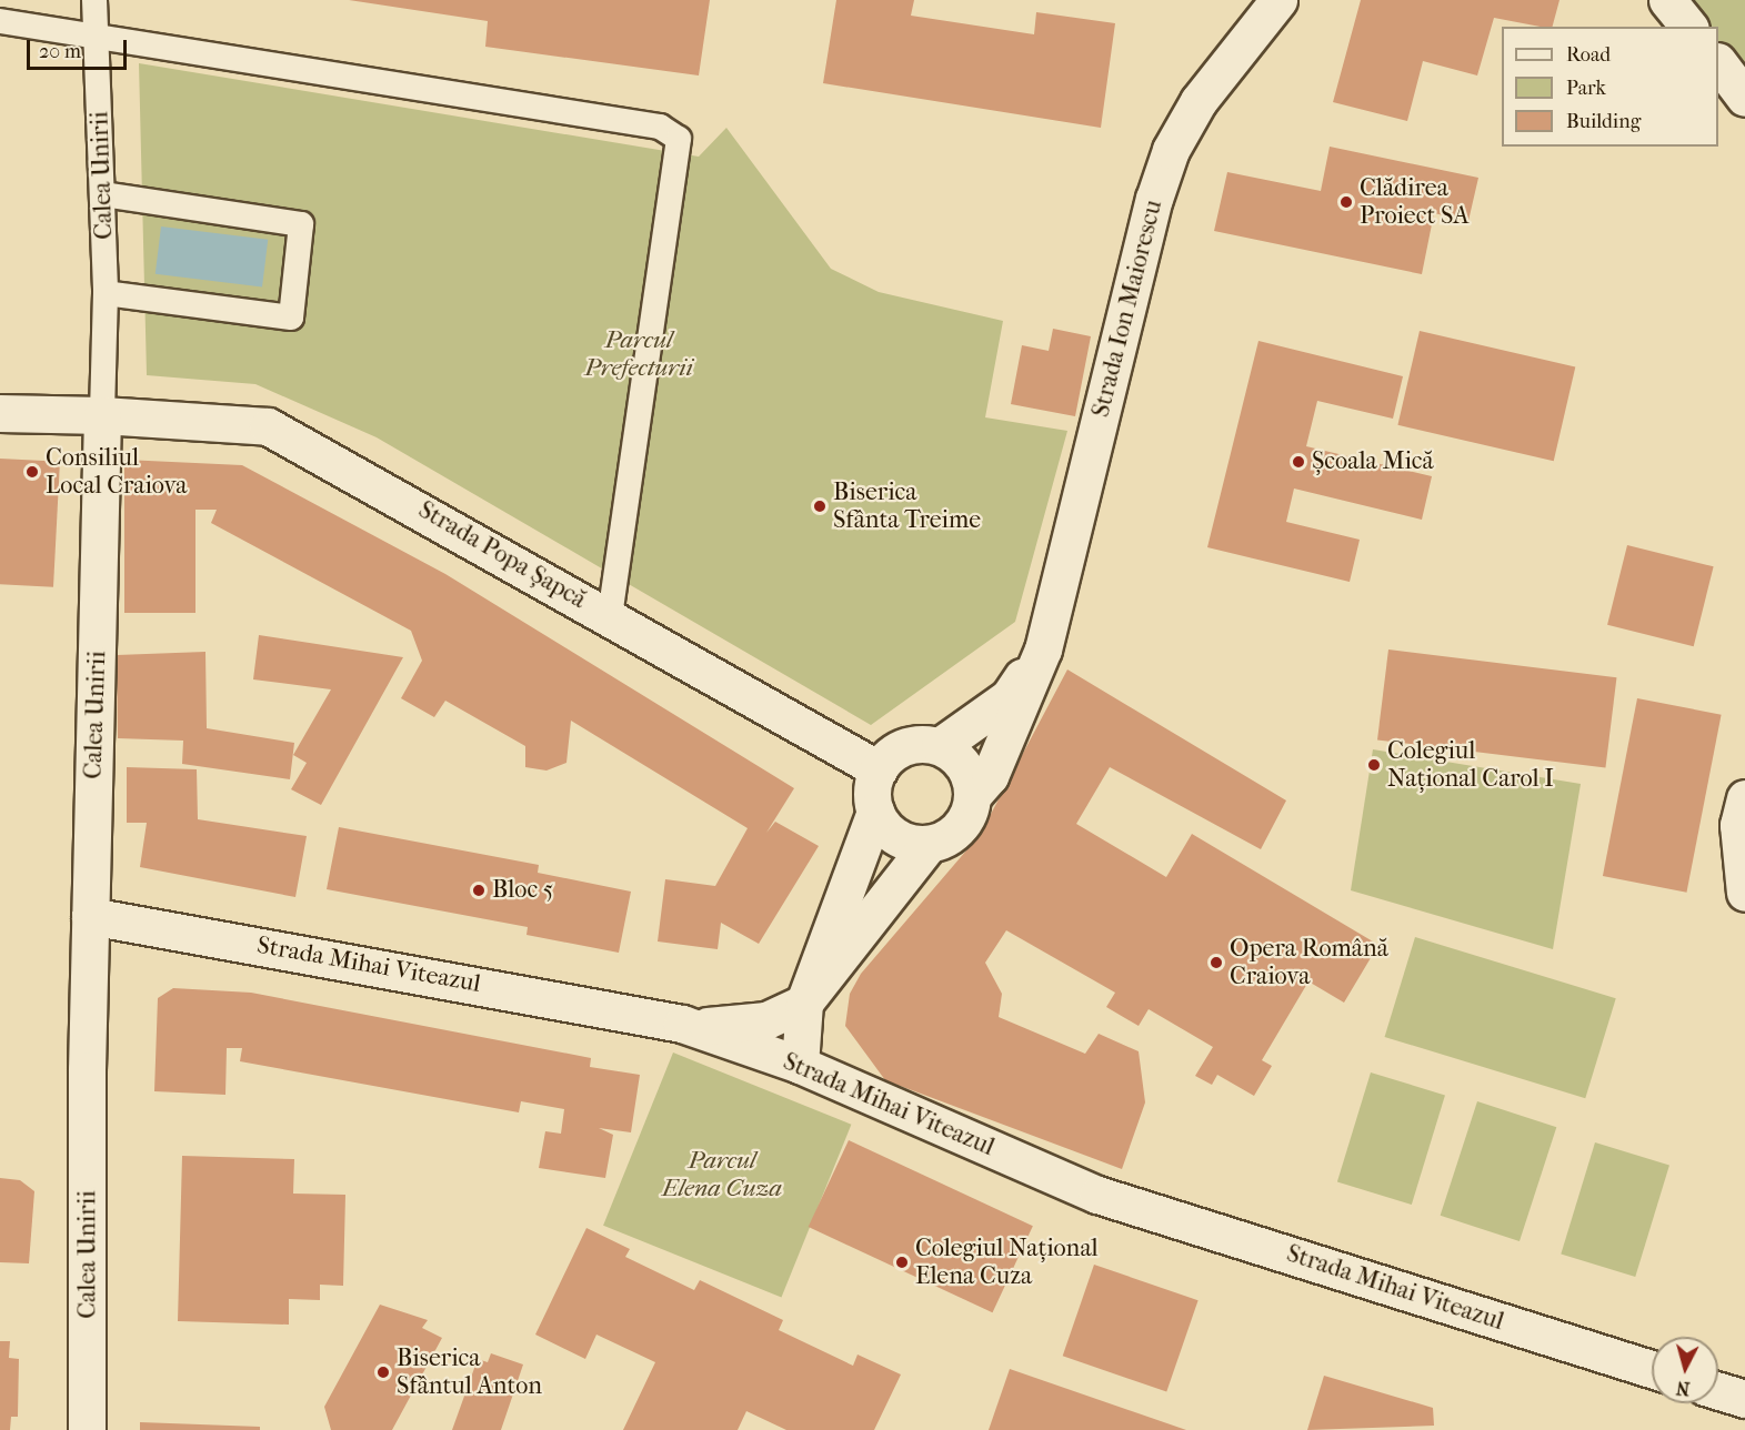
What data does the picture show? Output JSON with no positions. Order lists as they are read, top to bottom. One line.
{"streets":{"street":["Calea Unirii","Strada Ion Maiorescu","Strada Popa Șapcă","Strada Mihai Viteazul"]},"crossings":[["Calea Unirii","Strada Popa Șapcă"],["Calea Unirii","Strada Mihai Viteazul"],["Strada Ion Maiorescu","Strada Popa Șapcă"]],"parks":["Parcul Prefecturii","Parcul Elena Cuza"],"places":["Clădirea Proiect SA","Școala Mică","Consiliul Local Craiova","Biserica Sfânta Treime","Colegiul Național Carol I","Bloc 5","Opera Română Craiova","Colegiul Național Elena Cuza","Biserica Sfântul Anton"],"legend":["Road","Park","Building"],"scale_bar":"20 m","north":"bottom"}
